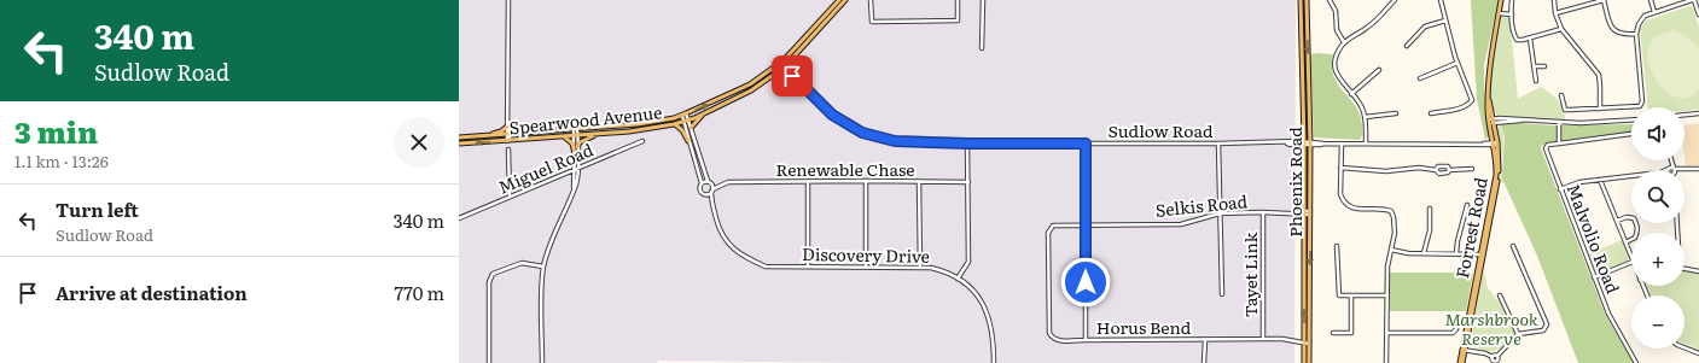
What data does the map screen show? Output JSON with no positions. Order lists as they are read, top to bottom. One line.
{"streets":{"main road":["Spearwood Avenue","Phoenix Road","Forrest Road"],"street":["Sudlow Road","Miguel Road","Renewable Chase","Selkis Road","Malvolio Road","Discovery Drive","Tayet Link","Horus Bend"]},"crossings":[["Spearwood Avenue","Sudlow Road"],["Sudlow Road","Phoenix Road"],["Sudlow Road","Forrest Road"],["Sudlow Road","Horus Bend"],["Renewable Chase","Discovery Drive"],["Phoenix Road","Selkis Road"],["Phoenix Road","Horus Bend"],["Selkis Road","Tayet Link"],["Selkis Road","Horus Bend"],["Tayet Link","Horus Bend"]],"parks":["Marshbrook Reserve"],"page":{"turn":["340 m","Sudlow Road"],"heading":["3 min","1.1 km · 13:26"],"map_buttons":["+","−"],"list":[{"name":"Turn left","note":"Sudlow Road","value":"340 m"},{"name":"Arrive at destination","value":"770 m"}]}}
